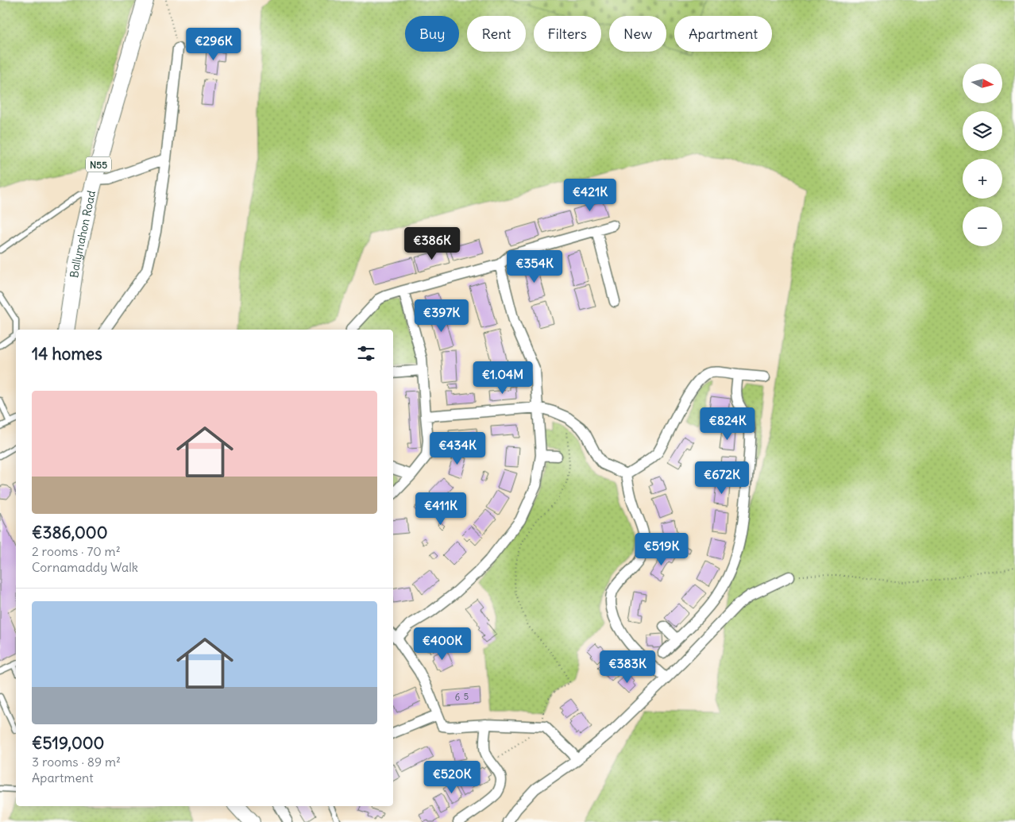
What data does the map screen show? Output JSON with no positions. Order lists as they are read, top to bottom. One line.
{"streets":{"main road":["N55","Ballymahon Road"]},"house_numbers":["5","6"],"north":"right","page":{"chip":["Buy","Rent","Filters","New","Apartment"],"price":["€296K","€421K","€386K","€354K","€397K","€1.04M","€824K","€434K","€672K","€411K","€519K","€400K","€383K","€520K"],"map_buttons":["+","−"],"heading":"14 homes","list":[{"name":"€386,000","note":"2 rooms · 70 m² · Cornamaddy Walk"},{"name":"€519,000","note":"3 rooms · 89 m² · Apartment"}]}}
